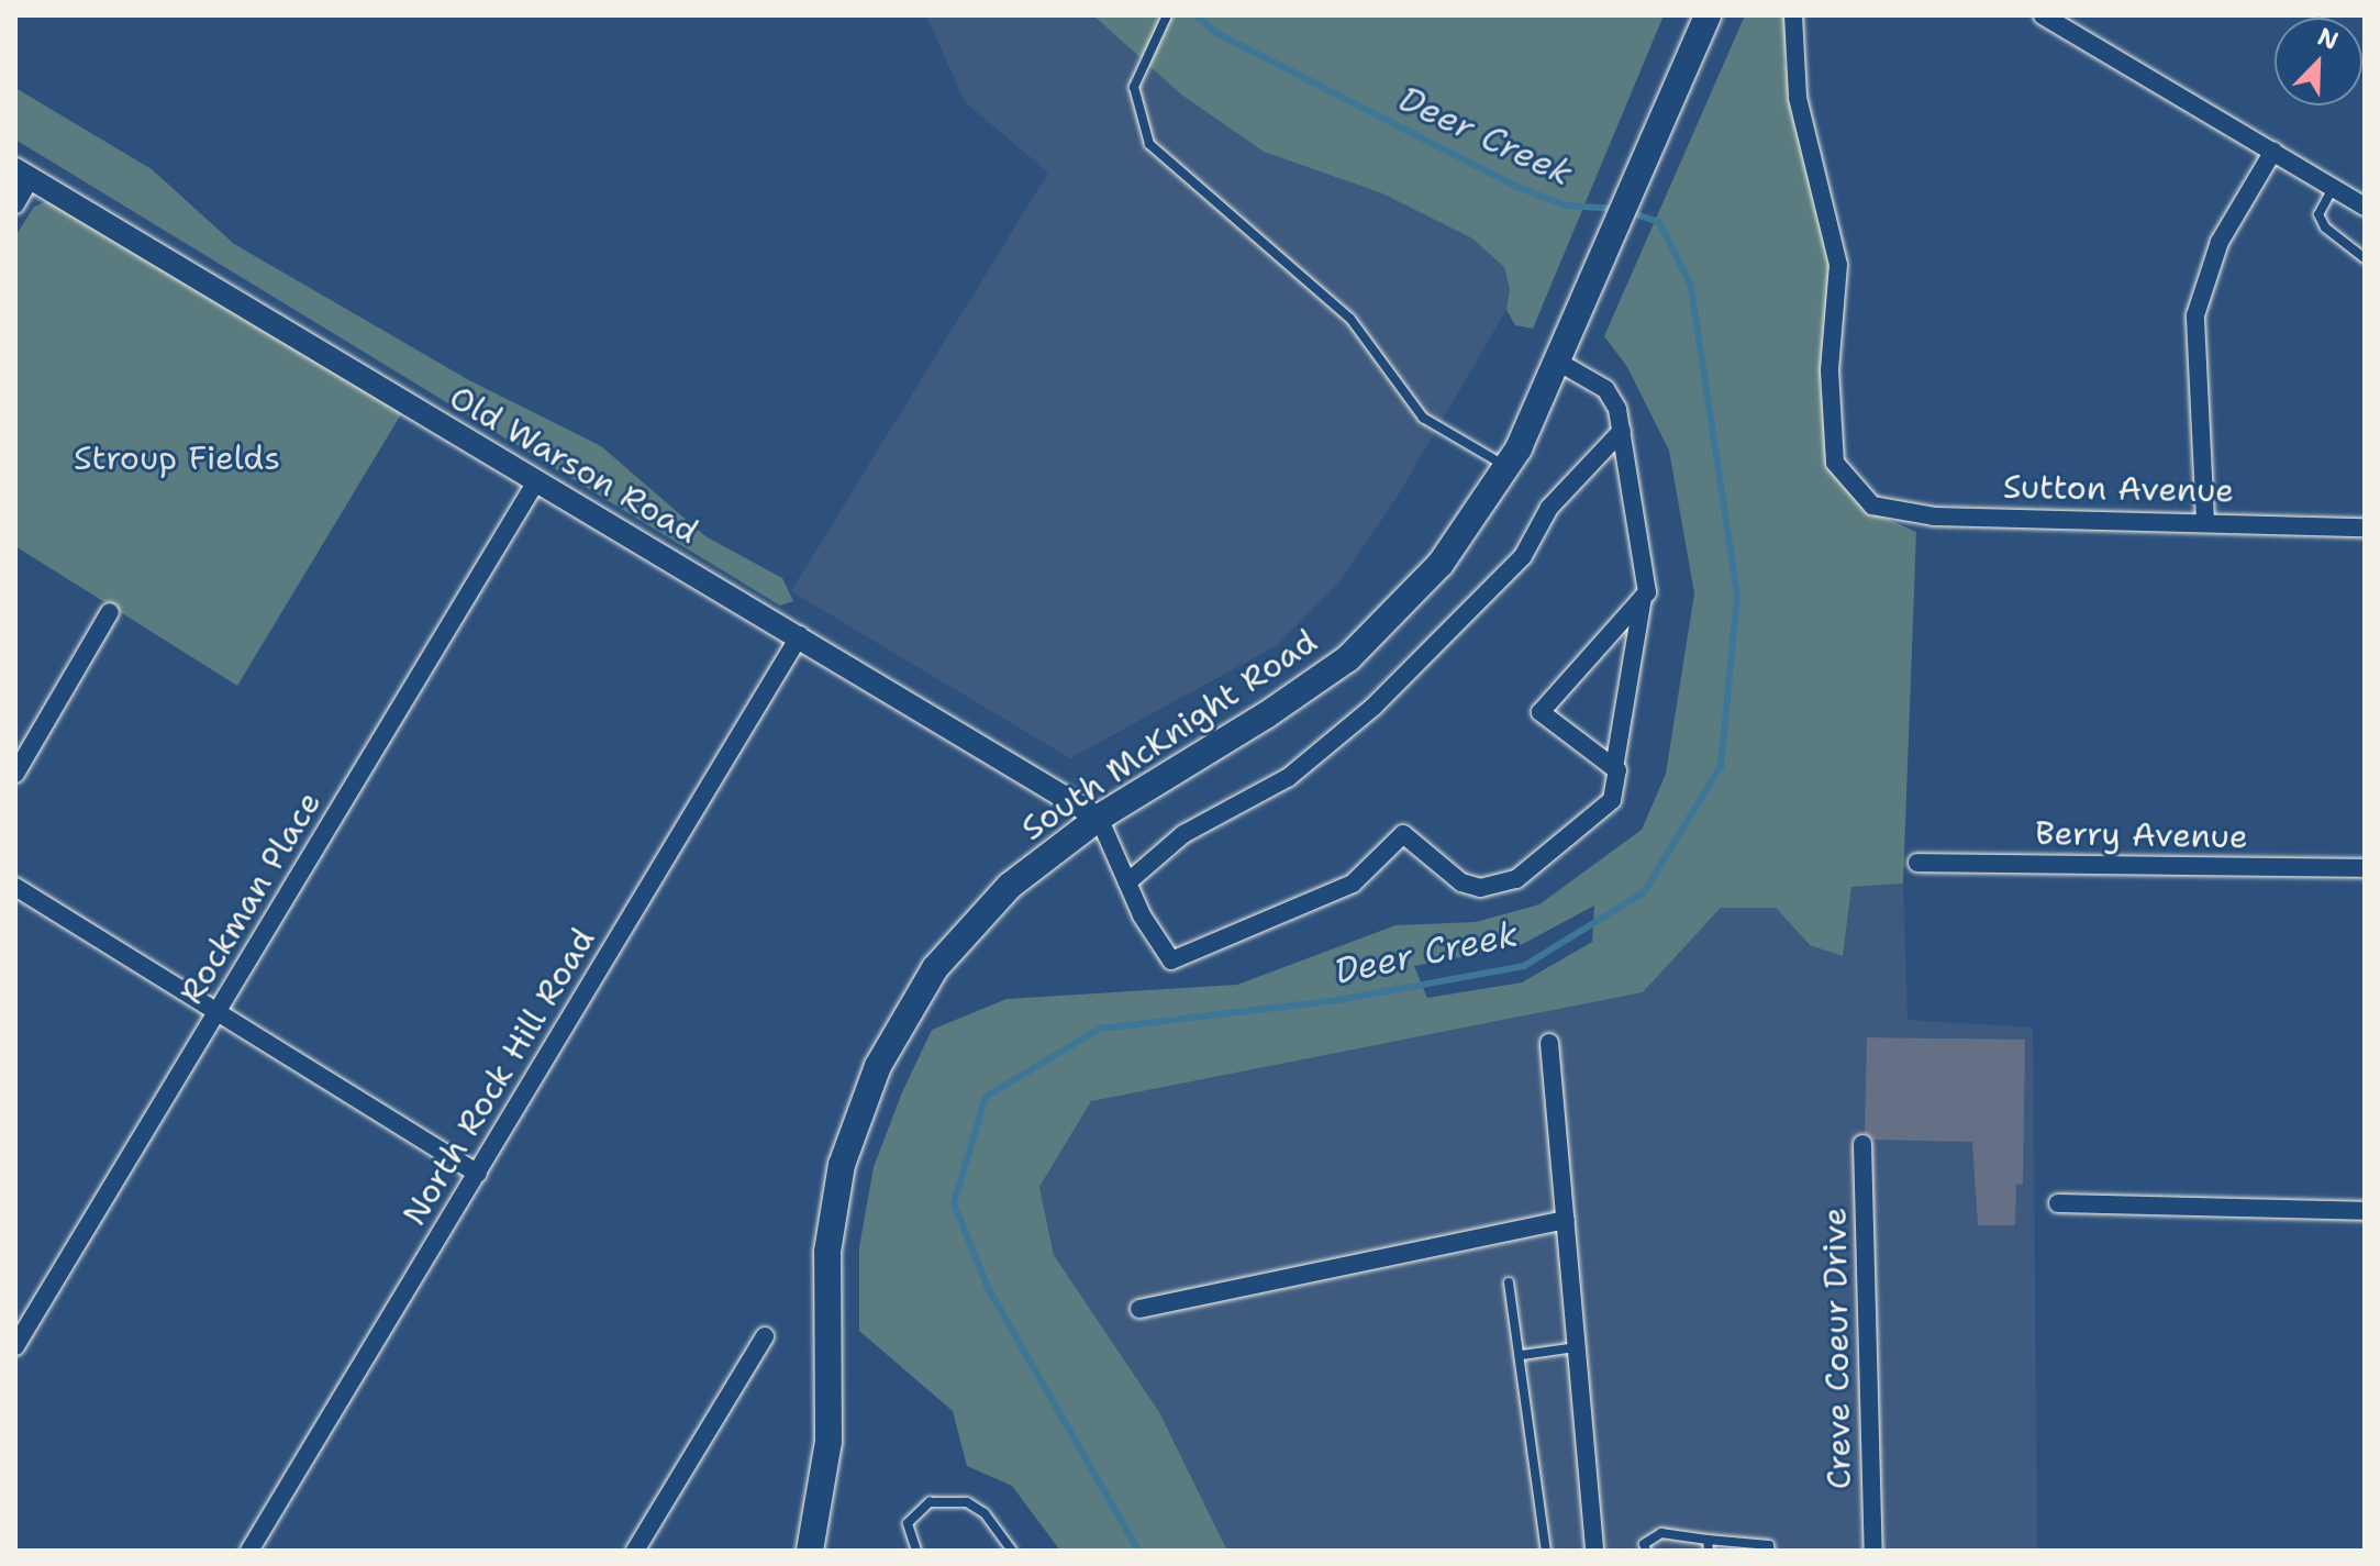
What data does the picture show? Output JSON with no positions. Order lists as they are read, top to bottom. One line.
{"streets":{"main road":["South McKnight Road"],"street":["Old Warson Road","Sutton Avenue","Berry Avenue","Rockman Place","North Rock Hill Road","Creve Coeur Drive"]},"crossings":[["Old Warson Road","South McKnight Road"],["Old Warson Road","Rockman Place"],["Old Warson Road","North Rock Hill Road"]],"water":["Deer Creek"],"parks":["Stroup Fields"],"north":"top right"}
